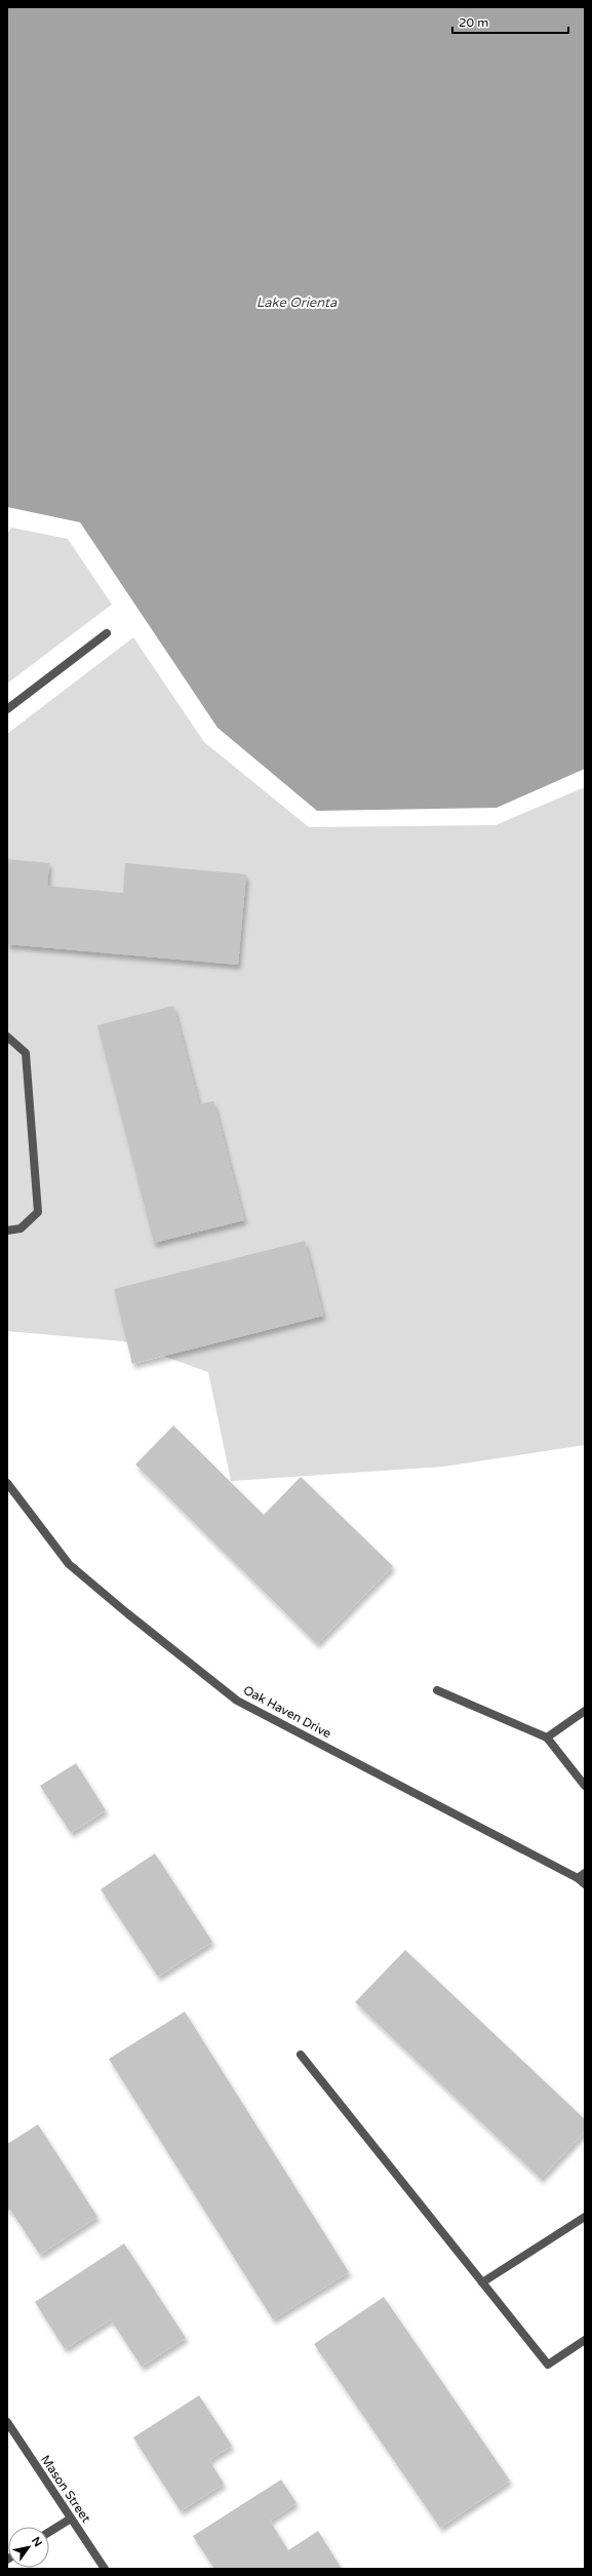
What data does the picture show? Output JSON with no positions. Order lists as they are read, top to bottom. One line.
{"streets":{"street":["Oak Haven Drive","Mason Street"]},"water":["Lake Orienta"],"scale_bar":"20 m","north":"top right"}
